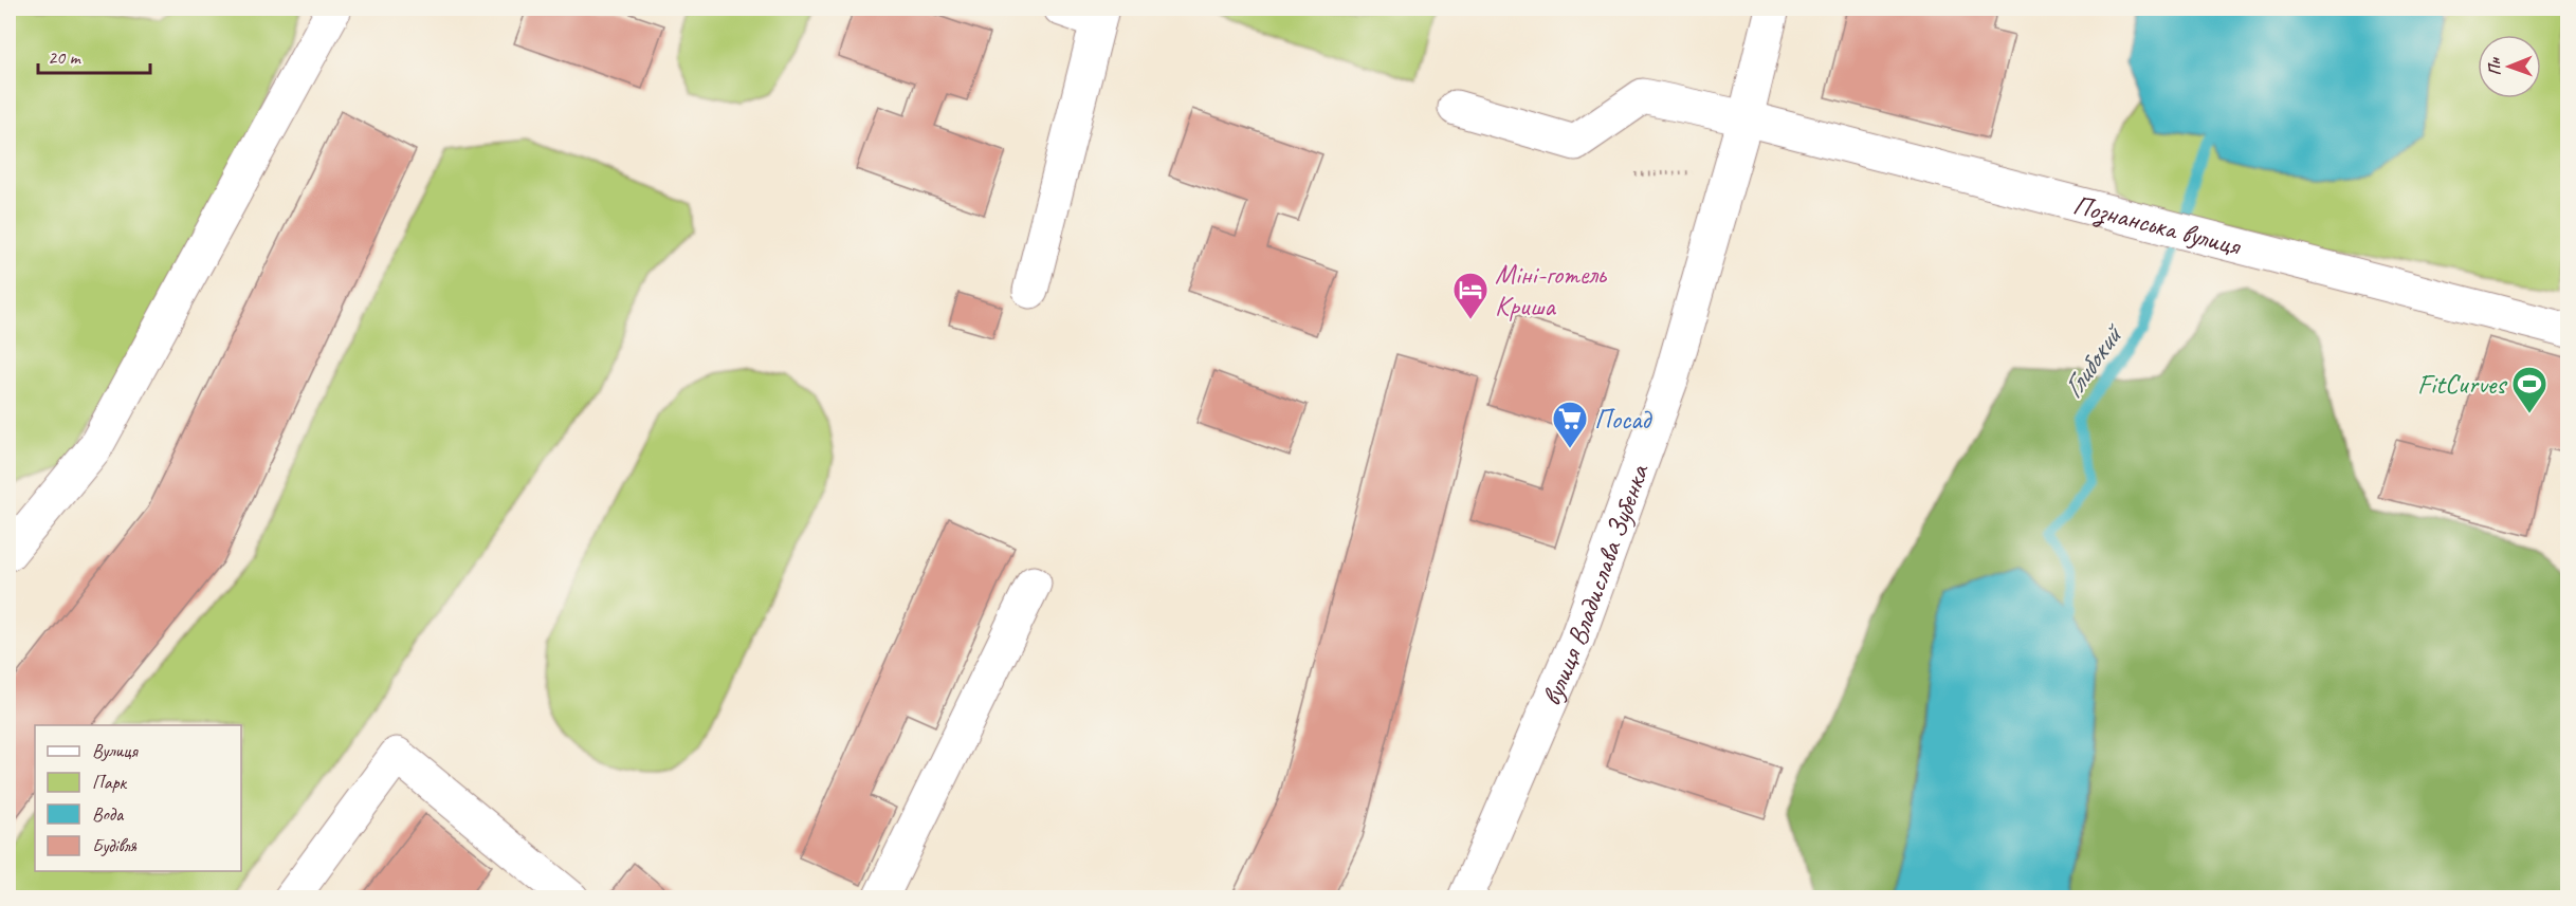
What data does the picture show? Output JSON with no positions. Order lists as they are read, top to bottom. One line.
{"streets":{"street":["Познанська вулиця","вулиця Владислава Зубенка"]},"crossings":[["Познанська вулиця","вулиця Владислава Зубенка"]],"water":["Глибокий"],"places":{"hotel":["Міні-готель Криша"],"sports":["FitCurves"],"supermarket":["Посад"]},"legend":["Вулиця","Парк","Вода","Будівля"],"scale_bar":"20 m","north":"left"}
